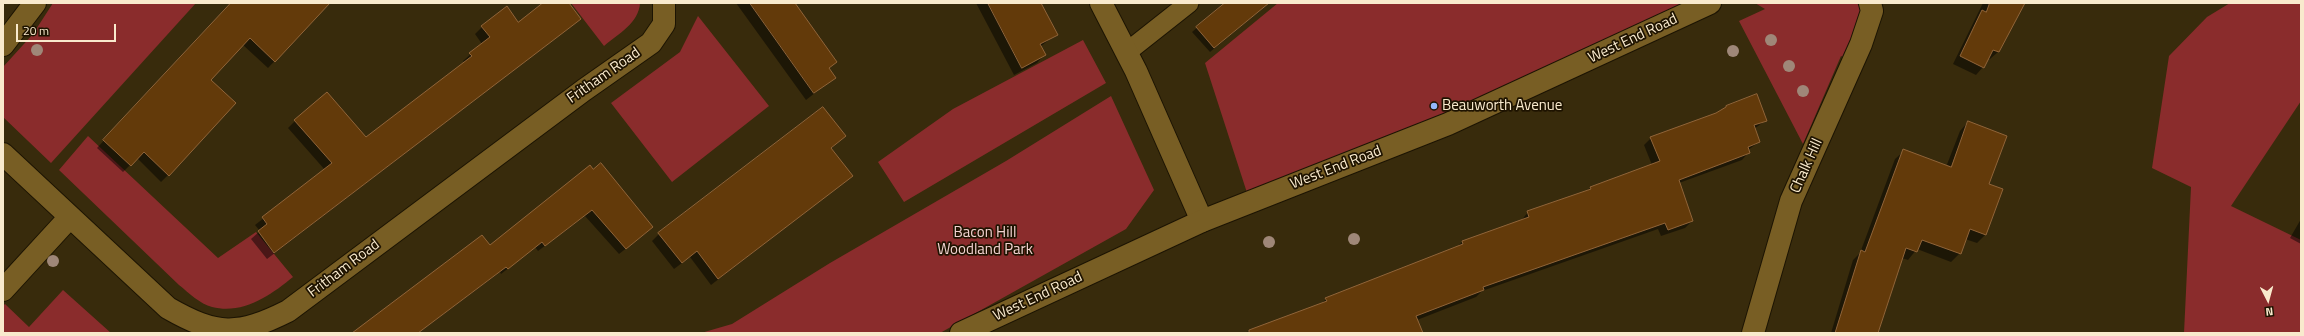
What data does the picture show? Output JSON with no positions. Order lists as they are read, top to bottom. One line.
{"streets":{"street":["West End Road","Fritham Road","Chalk Hill"]},"parks":["Bacon Hill Woodland Park"],"places":["Beauworth Avenue"],"scale_bar":"20 m","north":"bottom"}
